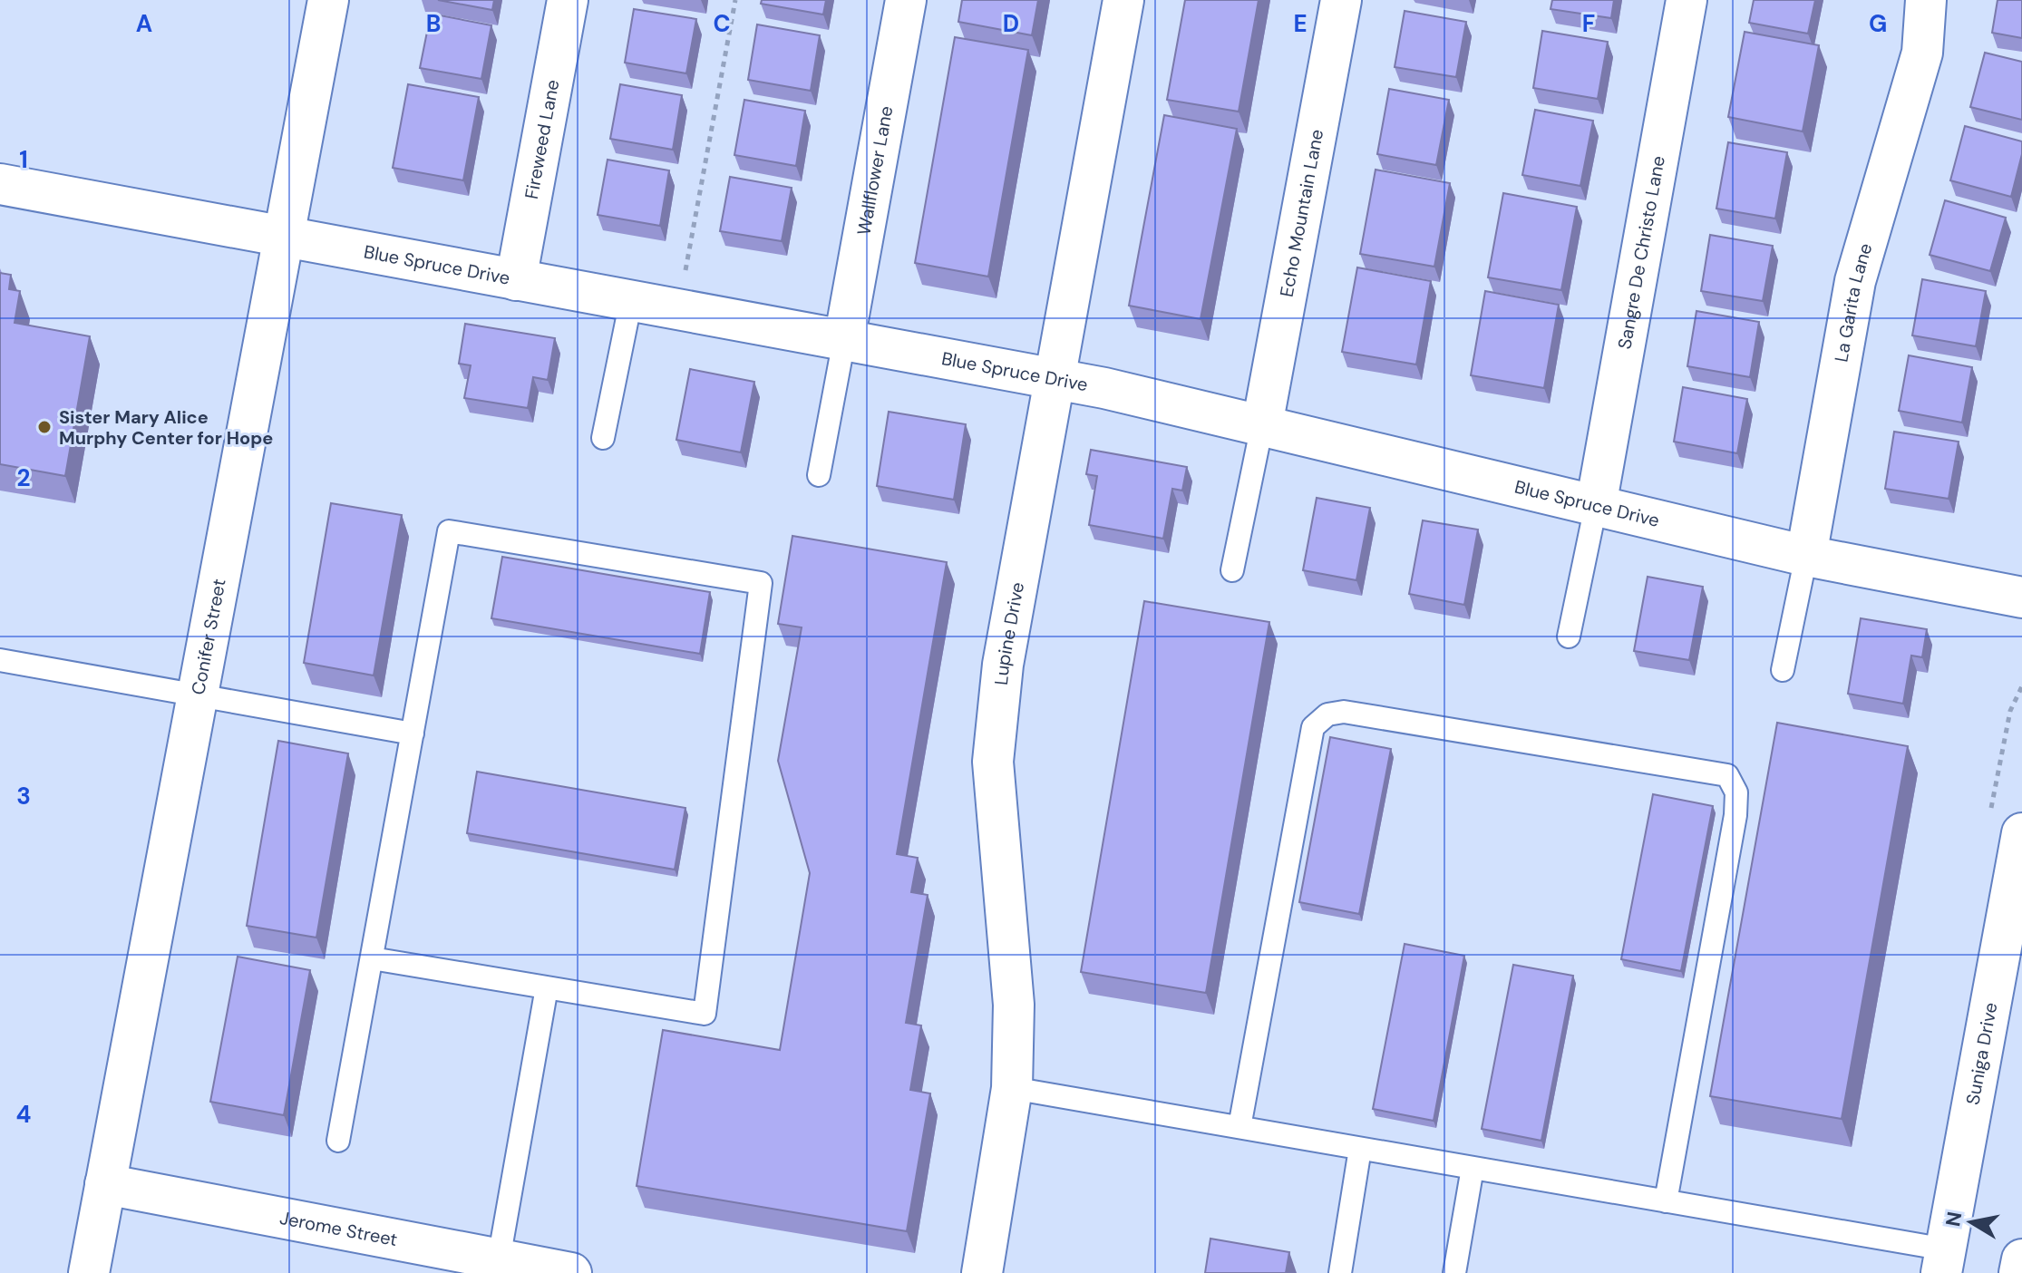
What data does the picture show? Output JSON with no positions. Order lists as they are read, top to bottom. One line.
{"streets":{"street":["Fireweed Lane","Wallflower Lane","Echo Mountain Lane","Sangre De Christo Lane","Blue Spruce Drive","La Garita Lane","Lupine Drive","Conifer Street","Suniga Drive","Jerome Street"]},"crossings":[["Fireweed Lane","Blue Spruce Drive"],["Wallflower Lane","Blue Spruce Drive"],["Echo Mountain Lane","Blue Spruce Drive"],["Sangre De Christo Lane","Blue Spruce Drive"],["Blue Spruce Drive","La Garita Lane"],["Blue Spruce Drive","Lupine Drive"],["Blue Spruce Drive","Conifer Street"],["Conifer Street","Jerome Street"]],"places":["Sister Mary Alice Murphy Center for Hope"],"north":"left","grid":{"columns":["A","B","C","D","E","F","G"],"rows":["1","2","3","4"]}}
